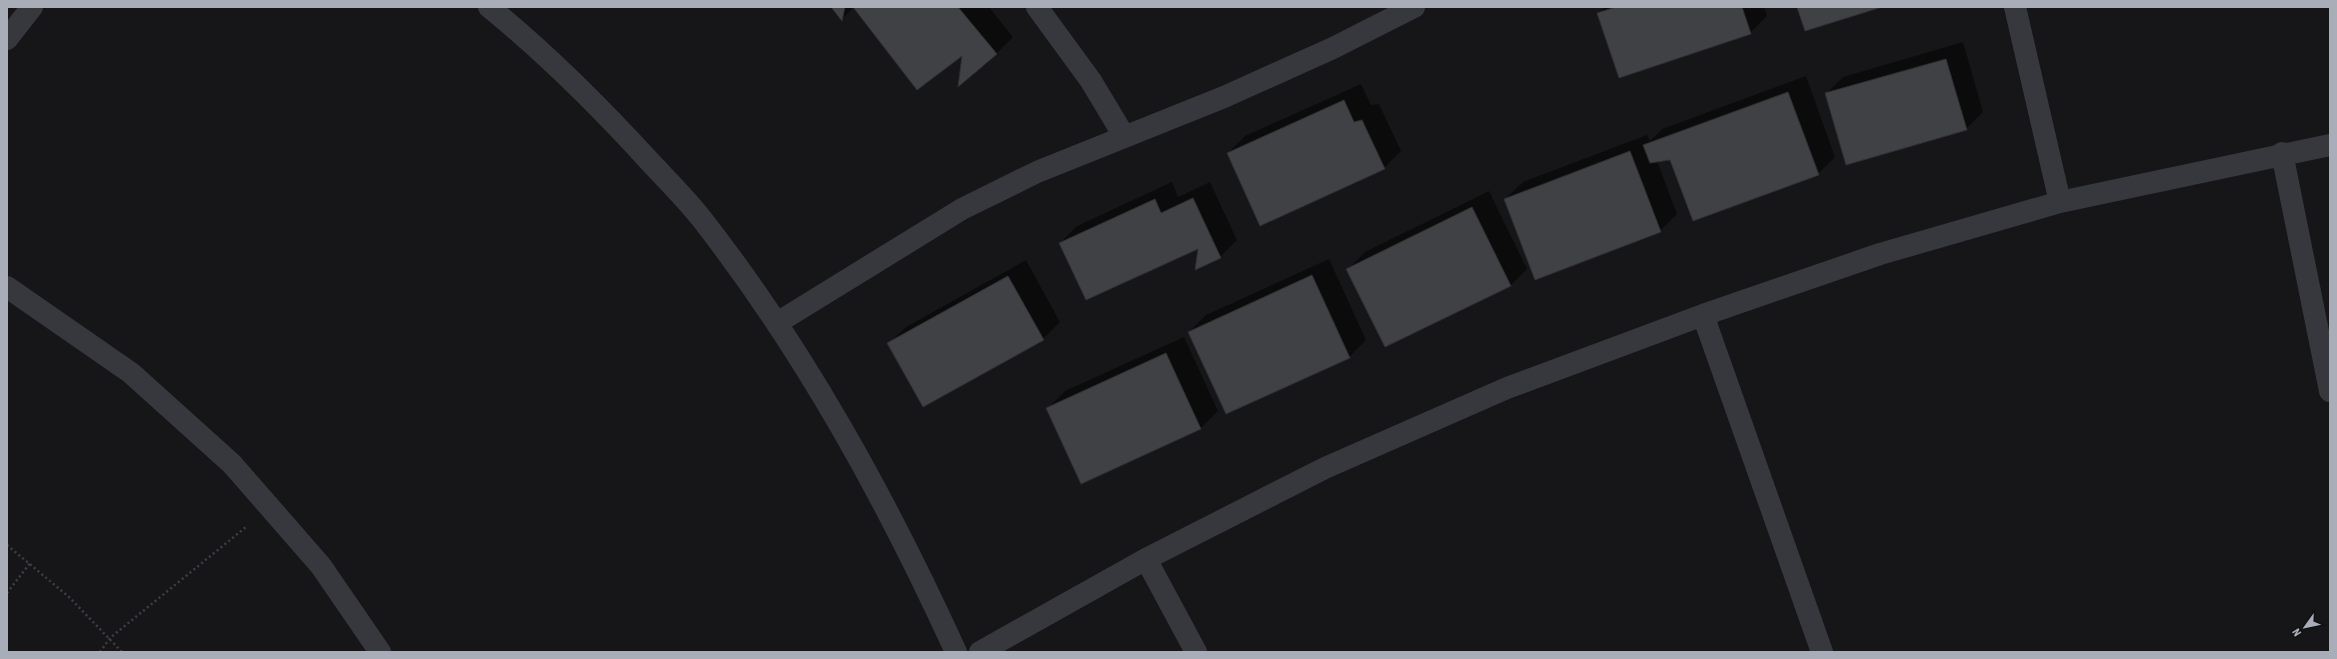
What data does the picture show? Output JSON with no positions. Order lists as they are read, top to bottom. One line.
{"north":"bottom left"}
